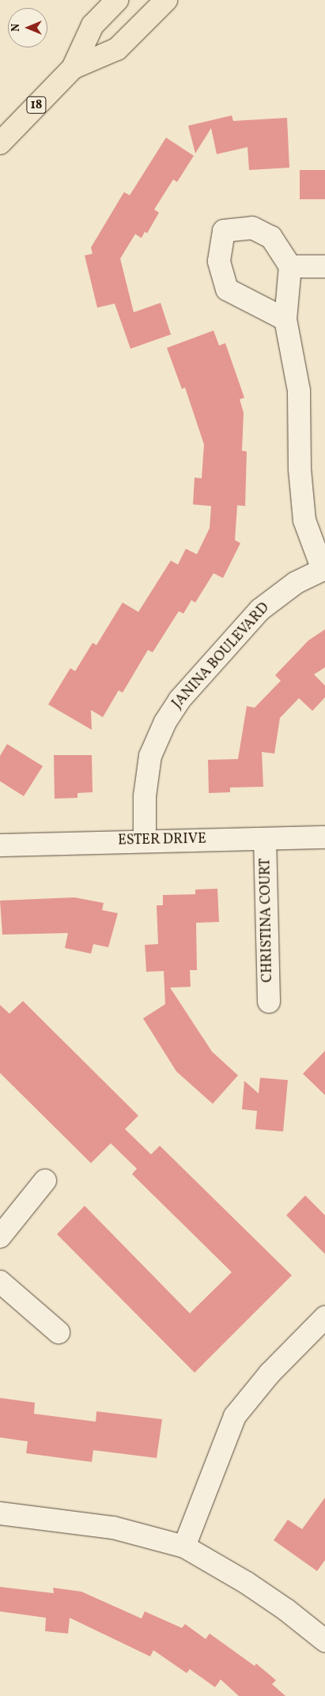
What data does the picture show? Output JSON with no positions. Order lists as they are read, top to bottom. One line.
{"streets":{"main road":["18"],"street":["JANINA BOULEVARD","ESTER DRIVE","CHRISTINA COURT"]},"crossings":[["JANINA BOULEVARD","ESTER DRIVE"],["ESTER DRIVE","CHRISTINA COURT"]],"north":"left"}
